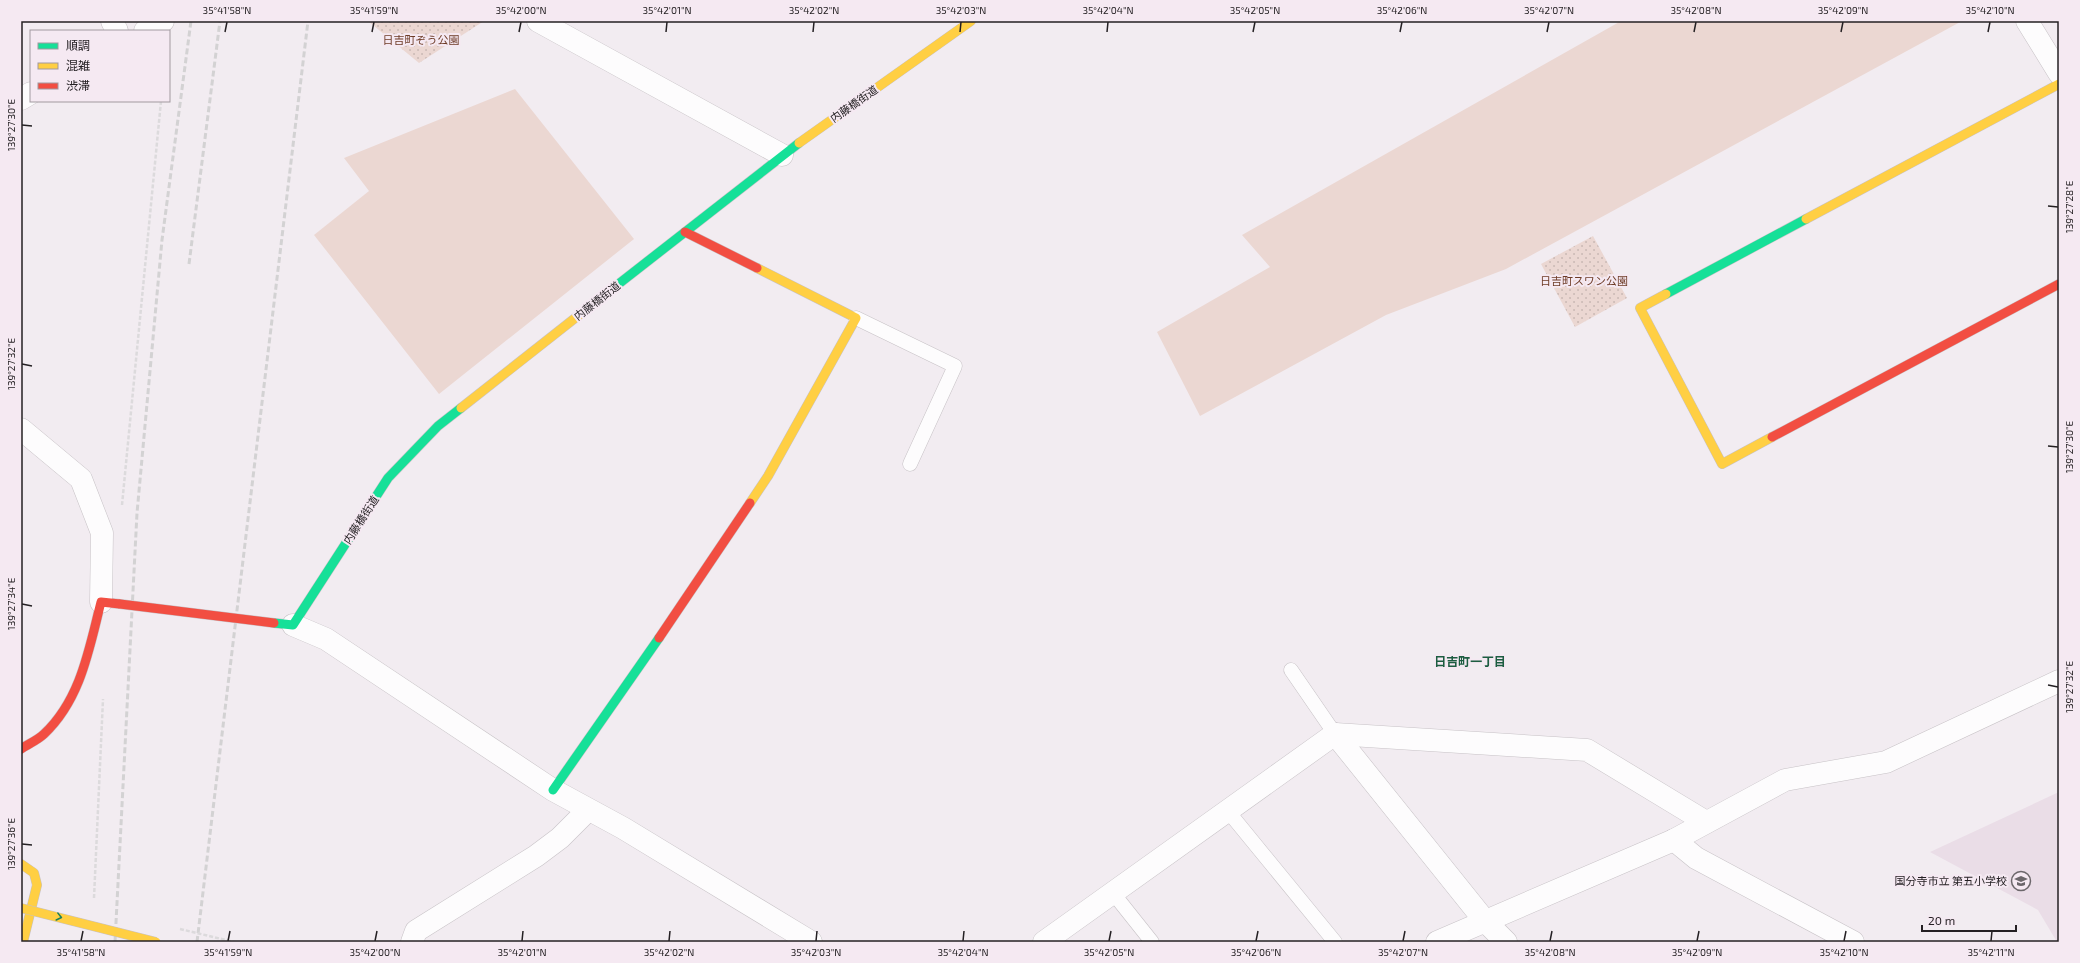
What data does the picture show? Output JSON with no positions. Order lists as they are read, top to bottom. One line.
{"streets":{"street":["内藤橋街道"]},"districts":["日吉町一丁目"],"parks":["日吉町ぞう公園","日吉町スワン公園"],"places":{"school or university":["国分寺市立 第五小学校"]},"legend":["順調","混雑","渋滞"],"scale_bar":"20 m","coordinates":["35°41'58\"N","35°41'59\"N","35°42'00\"N","35°42'01\"N","35°42'02\"N","35°42'03\"N","35°42'04\"N","35°42'05\"N","35°42'06\"N","35°42'07\"N","35°42'08\"N","35°42'09\"N","35°42'10\"N","139°27'30\"E","139°27'28\"E","139°27'32\"E","139°27'34\"E","139°27'36\"E","35°42'11\"N"]}
